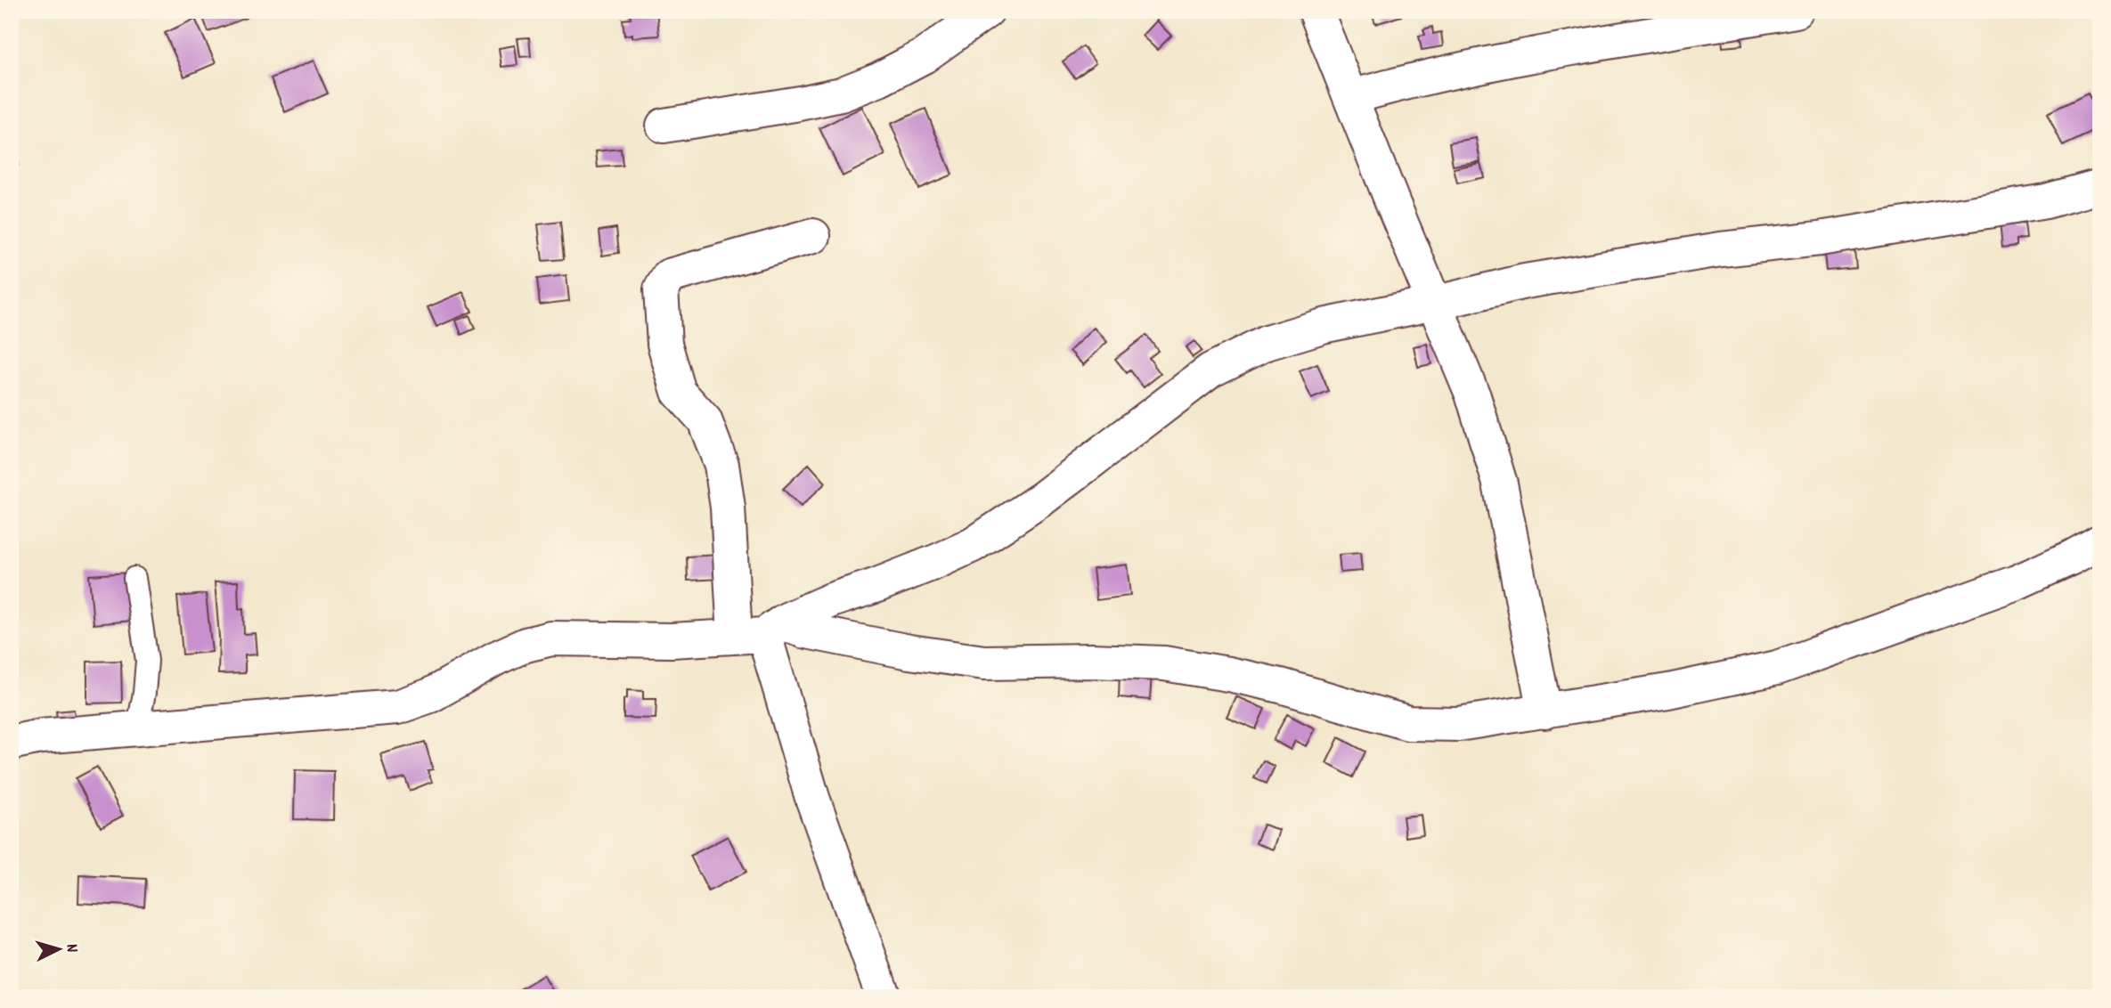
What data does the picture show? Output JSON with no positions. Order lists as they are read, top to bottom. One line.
{"north":"right"}
